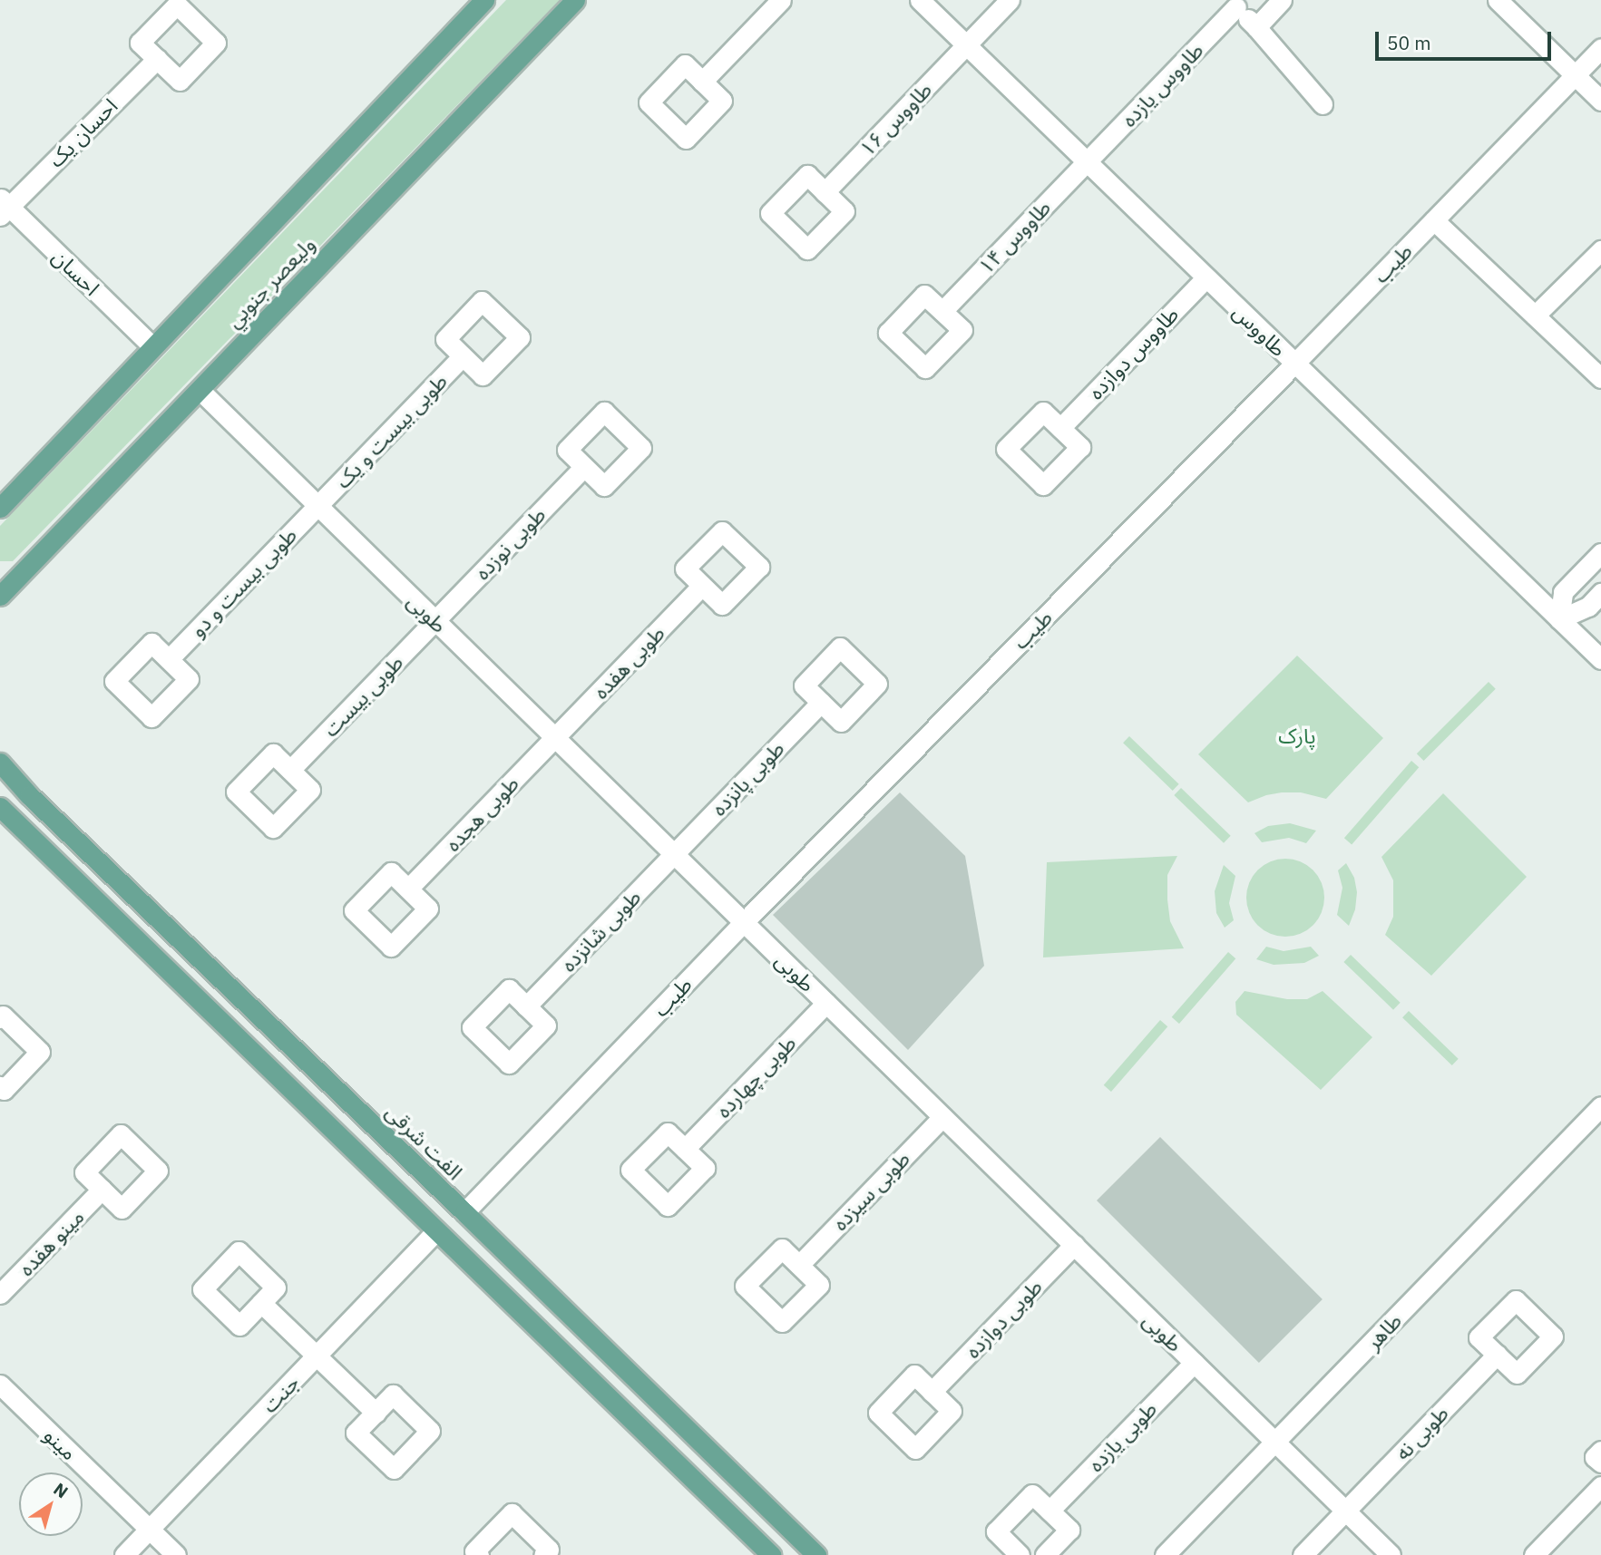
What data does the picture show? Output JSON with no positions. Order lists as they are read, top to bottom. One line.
{"streets":{"main road":["وليعصر جنوبي","الفت شرقی"],"street":["طاووس یازده","طاووس ۱۶","احسان یک","طاووس ۱۴","طیب","احسان","طاووس","طاووس دوازده","طوبی بیست و یک","طوبی نوزده","طوبی بیست و دو","طوبی","طوبی هفده","طوبی بیست","طوبی پانزده","طوبی هجده","طوبی شانزده","طوبی چهارده","طوبی سیزده","مینو هفده","طوبی دوازده","طاهر","جنت","طوبی نه","طوبی یازده","مینو"]},"crossings":[["طاووس یازده","طاووس ۱۴"],["طاووس یازده","طاووس"],["طاووس ۱۶","طاووس"],["احسان یک","احسان"],["طاووس ۱۴","طاووس"],["طیب","طاووس"],["طیب","طوبی"],["طیب","الفت شرقی"],["احسان","وليعصر جنوبي"],["وليعصر جنوبي","طوبی"],["طاووس","طاووس دوازده"],["طوبی بیست و یک","طوبی بیست و دو"],["طوبی بیست و یک","طوبی"],["طوبی نوزده","طوبی"],["طوبی نوزده","طوبی بیست"],["طوبی بیست و دو","طوبی"],["طوبی","طوبی هفده"],["طوبی","طوبی بیست"],["طوبی","طوبی پانزده"],["طوبی","طوبی هجده"],["طوبی","طوبی شانزده"],["طوبی","طوبی چهارده"],["طوبی","طوبی سیزده"],["طوبی","طوبی دوازده"],["طوبی","طاهر"],["طوبی","طوبی نه"],["طوبی","طوبی یازده"],["طوبی هفده","طوبی هجده"],["طوبی پانزده","طوبی شانزده"],["جنت","مینو"]],"parks":["پارک"],"scale_bar":"50 m","north":"top right"}
